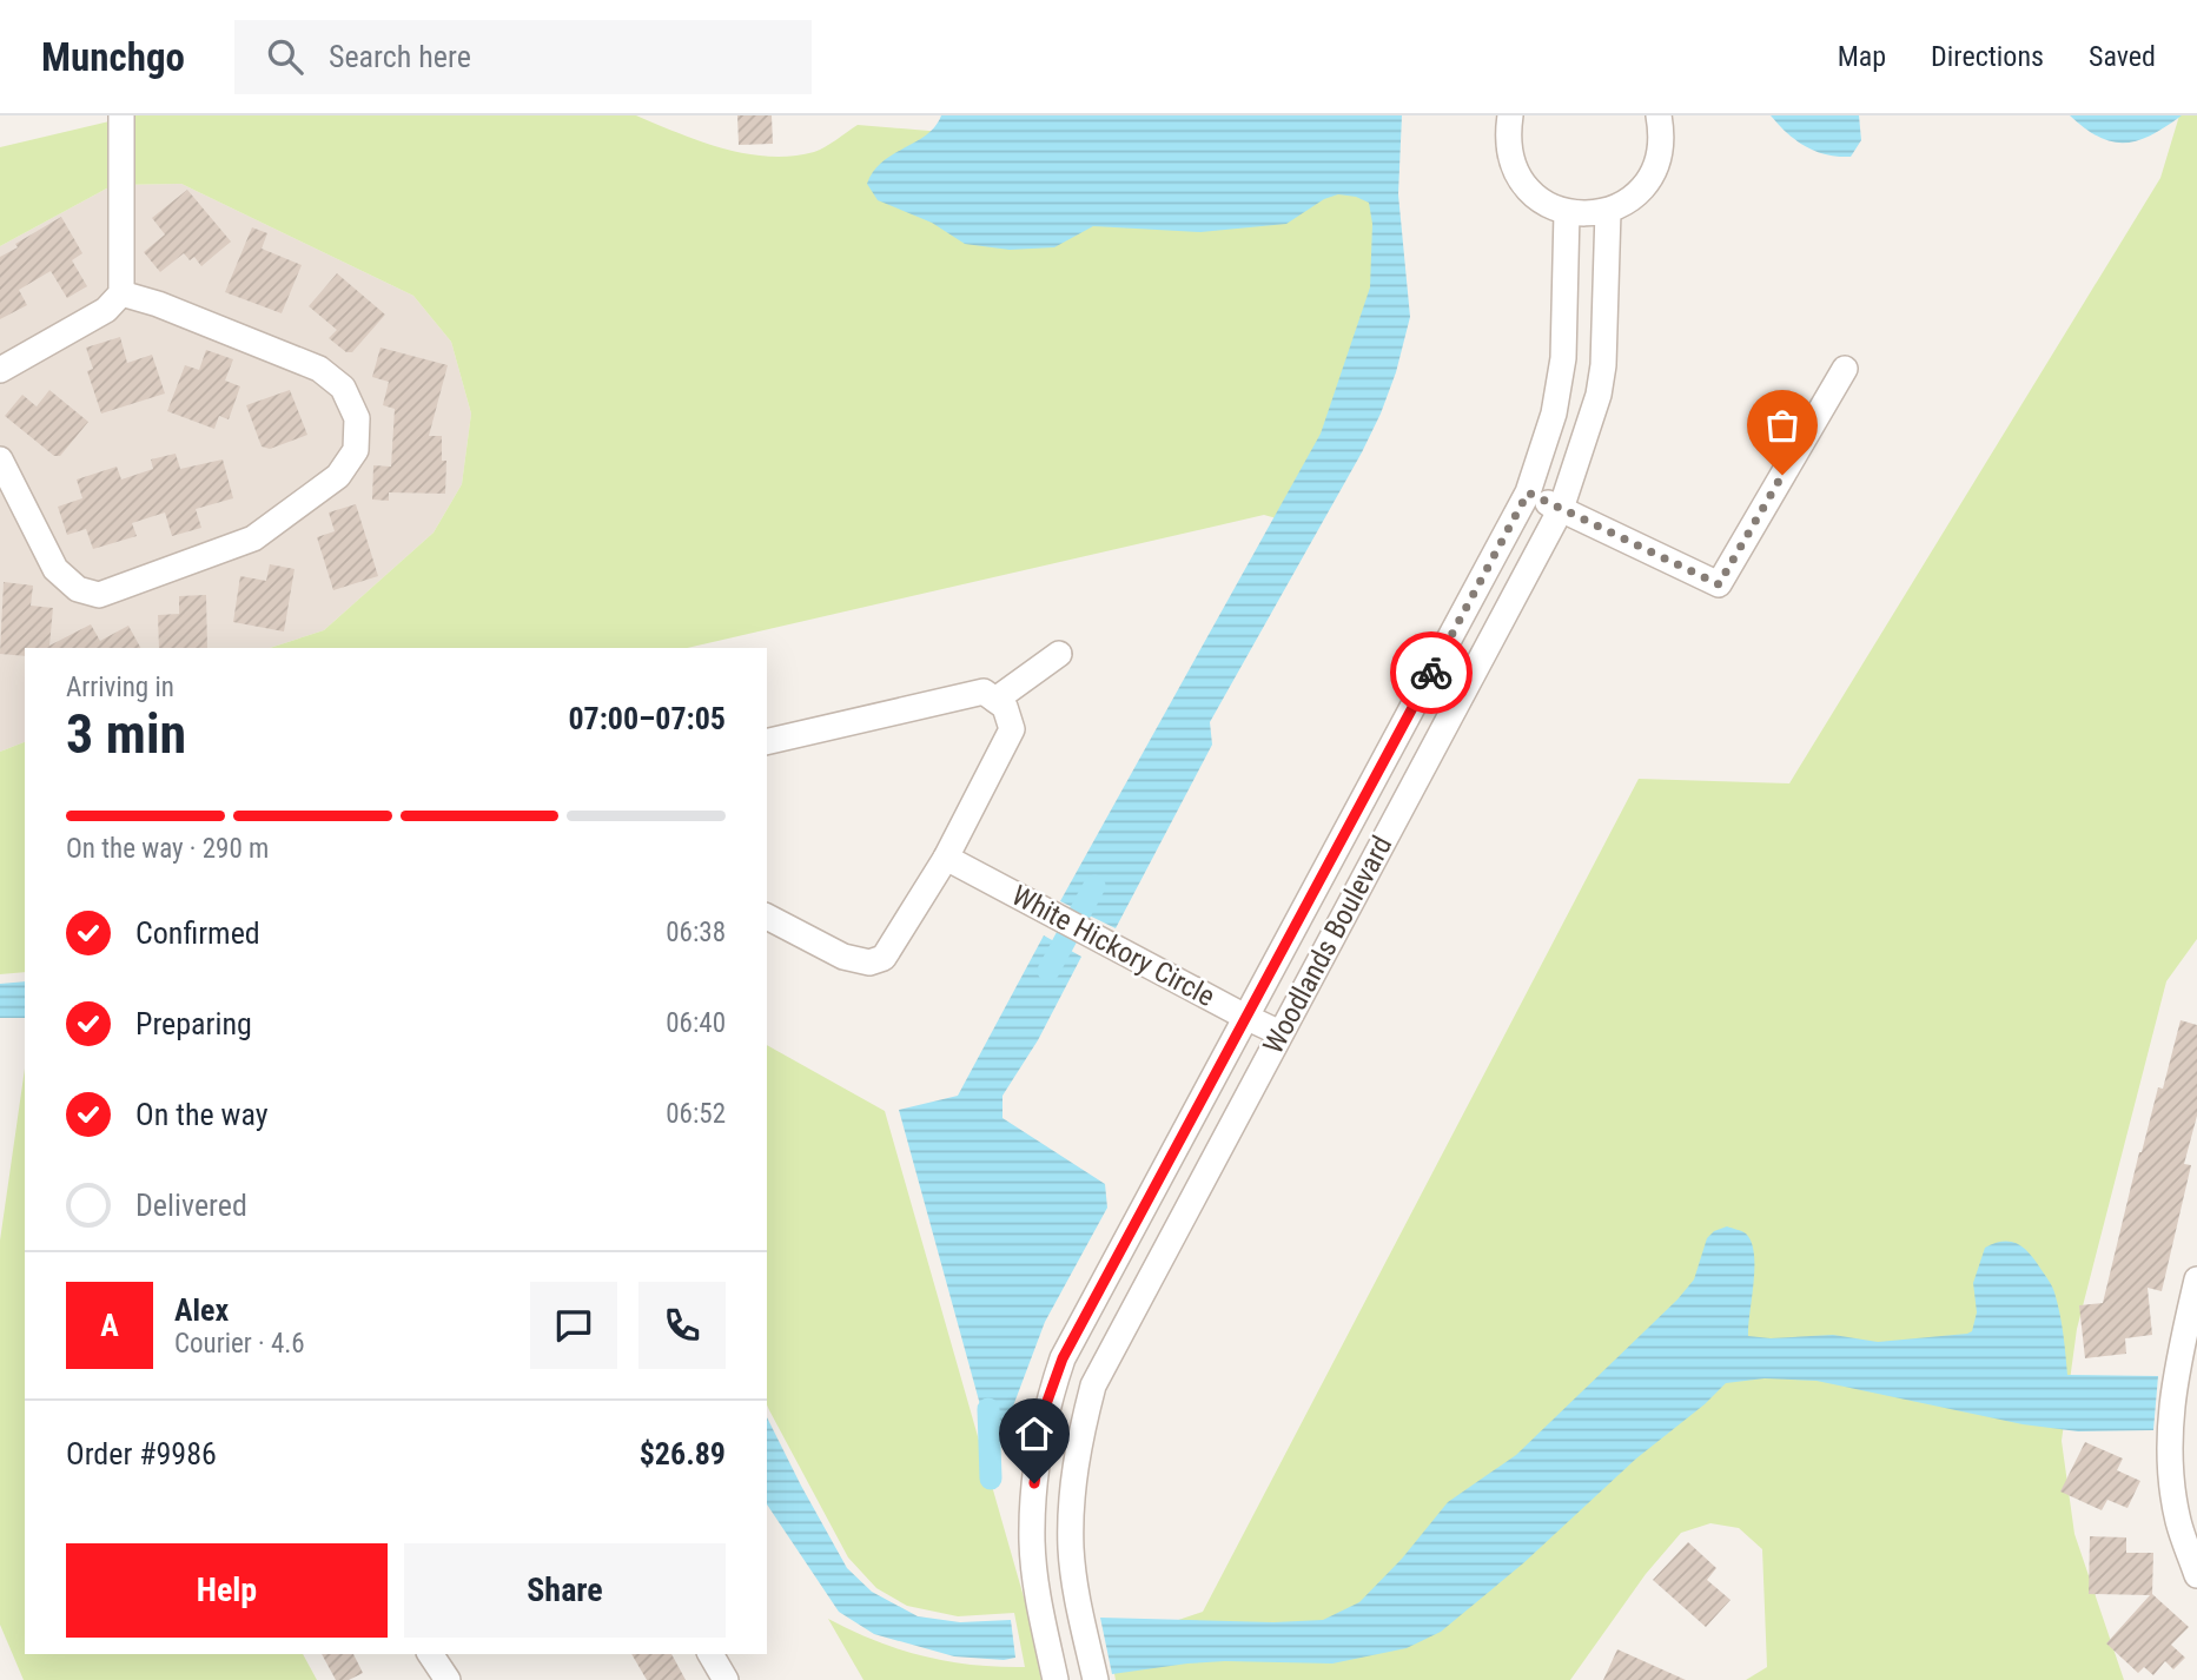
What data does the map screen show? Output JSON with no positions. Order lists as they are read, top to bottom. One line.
{"streets":{"street":["Woodlands Boulevard","White Hickory Circle"]},"crossings":[["Woodlands Boulevard","White Hickory Circle"]],"page":{"header":"Munchgo","search":"Search here","nav":["Map","Directions","Saved"],"heading":["3 min","Arriving in","07:00–07:05"],"panel":["Alex","Courier · 4.6","Order #9986","$26.89"],"bar":"On the way · 290 m","list":[["Confirmed","06:38"],["Preparing","06:40"],["On the way","06:52"],"Delivered"],"round":"A","buttons":["Help","Share"]}}
